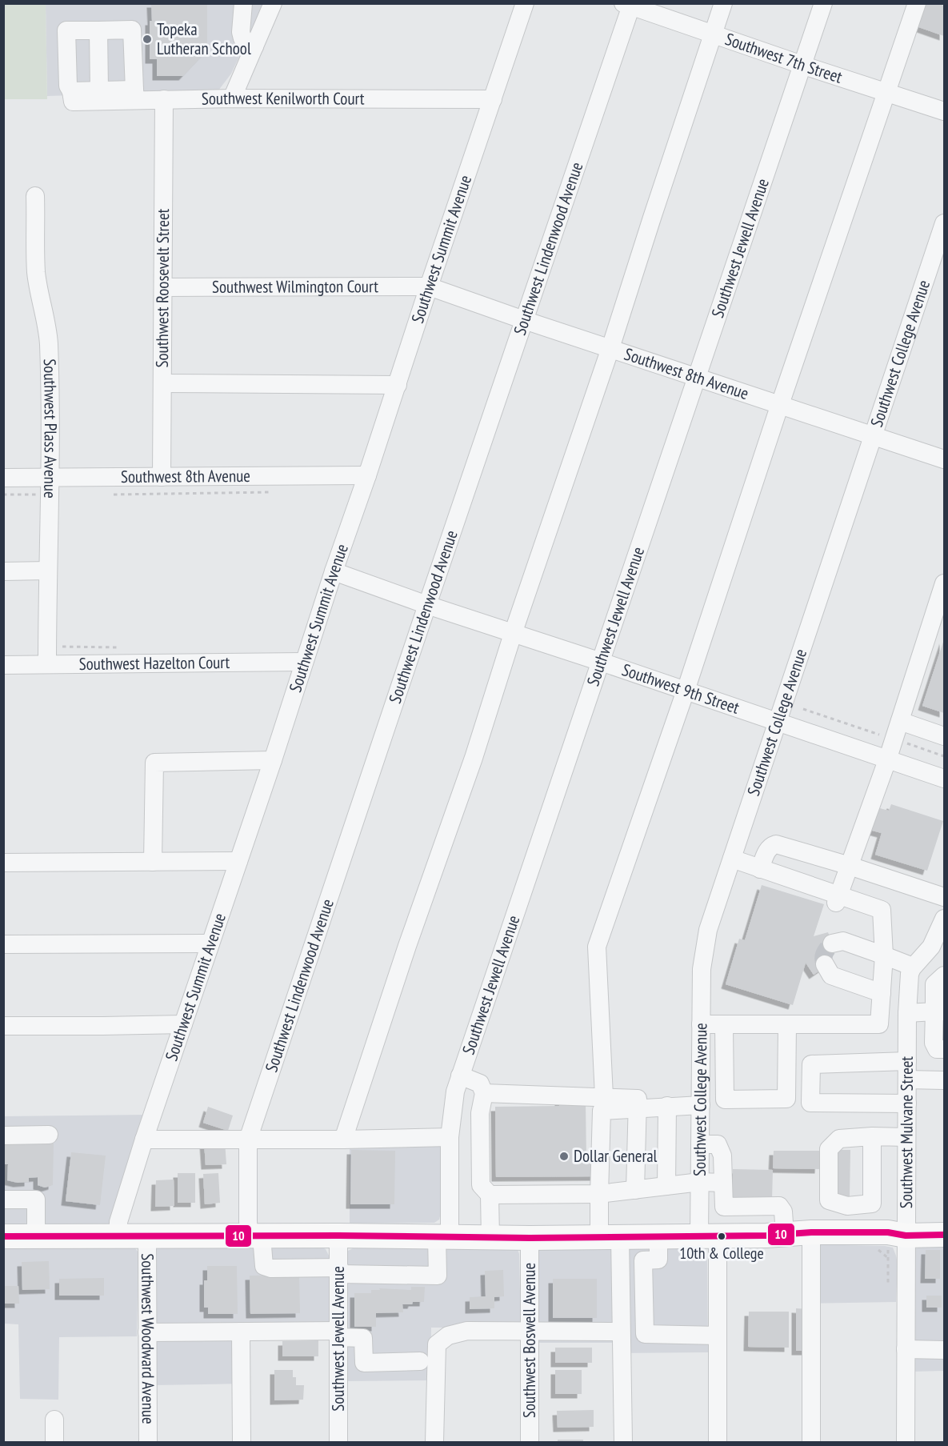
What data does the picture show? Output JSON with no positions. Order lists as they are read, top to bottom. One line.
{"streets":{"street":["Southwest 7th Street","Southwest Kenilworth Court","Southwest Lindenwood Avenue","Southwest Jewell Avenue","Southwest Summit Avenue","Southwest Wilmington Court","Southwest Roosevelt Street","Southwest College Avenue","Southwest 8th Avenue","Southwest Plass Avenue","Southwest Hazelton Court","Southwest 9th Street","Southwest Mulvane Street","Southwest Woodward Avenue","Southwest Boswell Avenue"]},"crossings":[["Southwest 7th Street","Southwest Lindenwood Avenue"],["Southwest 7th Street","Southwest Jewell Avenue"],["Southwest Kenilworth Court","Southwest Summit Avenue"],["Southwest Kenilworth Court","Southwest Roosevelt Street"],["Southwest Lindenwood Avenue","Southwest Jewell Avenue"],["Southwest Lindenwood Avenue","Southwest 8th Avenue"],["Southwest Lindenwood Avenue","Southwest 9th Street"],["Southwest Jewell Avenue","Southwest 8th Avenue"],["Southwest Jewell Avenue","Southwest 9th Street"],["Southwest Summit Avenue","Southwest Wilmington Court"],["Southwest Summit Avenue","Southwest 8th Avenue"],["Southwest Summit Avenue","Southwest Hazelton Court"],["Southwest Summit Avenue","Southwest 9th Street"],["Southwest Wilmington Court","Southwest Roosevelt Street"],["Southwest Wilmington Court","Southwest 8th Avenue"],["Southwest Roosevelt Street","Southwest 8th Avenue"],["Southwest College Avenue","Southwest 8th Avenue"],["Southwest College Avenue","Southwest 9th Street"],["Southwest 8th Avenue","Southwest Plass Avenue"],["Southwest Plass Avenue","Southwest Hazelton Court"]],"places":["Topeka Lutheran School","Dollar General","10th & College"],"lines":["transit line 10"]}
